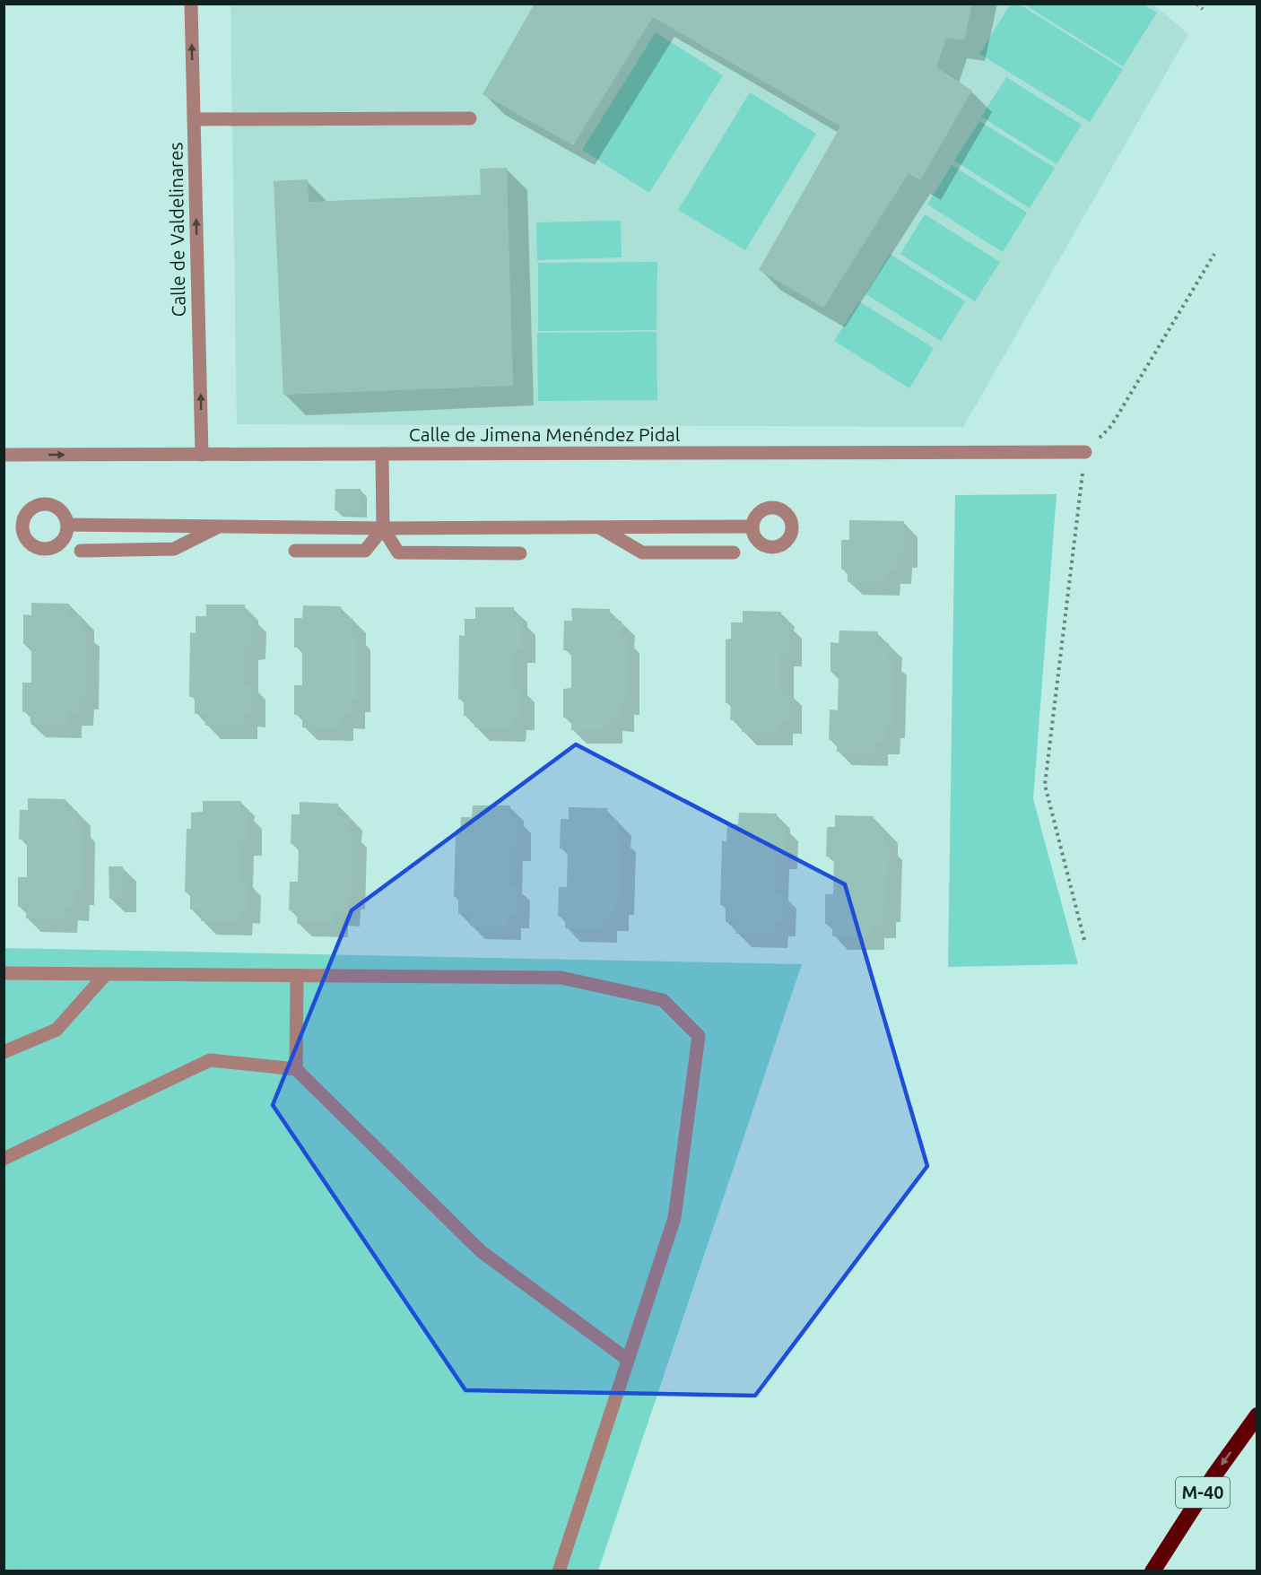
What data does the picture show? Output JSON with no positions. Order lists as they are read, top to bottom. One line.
{"streets":{"highway":["M-40"],"street":["Calle de Valdelinares","Calle de Jimena Menéndez Pidal"]},"crossings":[["Calle de Valdelinares","Calle de Jimena Menéndez Pidal"]],"one_way":["Calle de Valdelinares"]}
